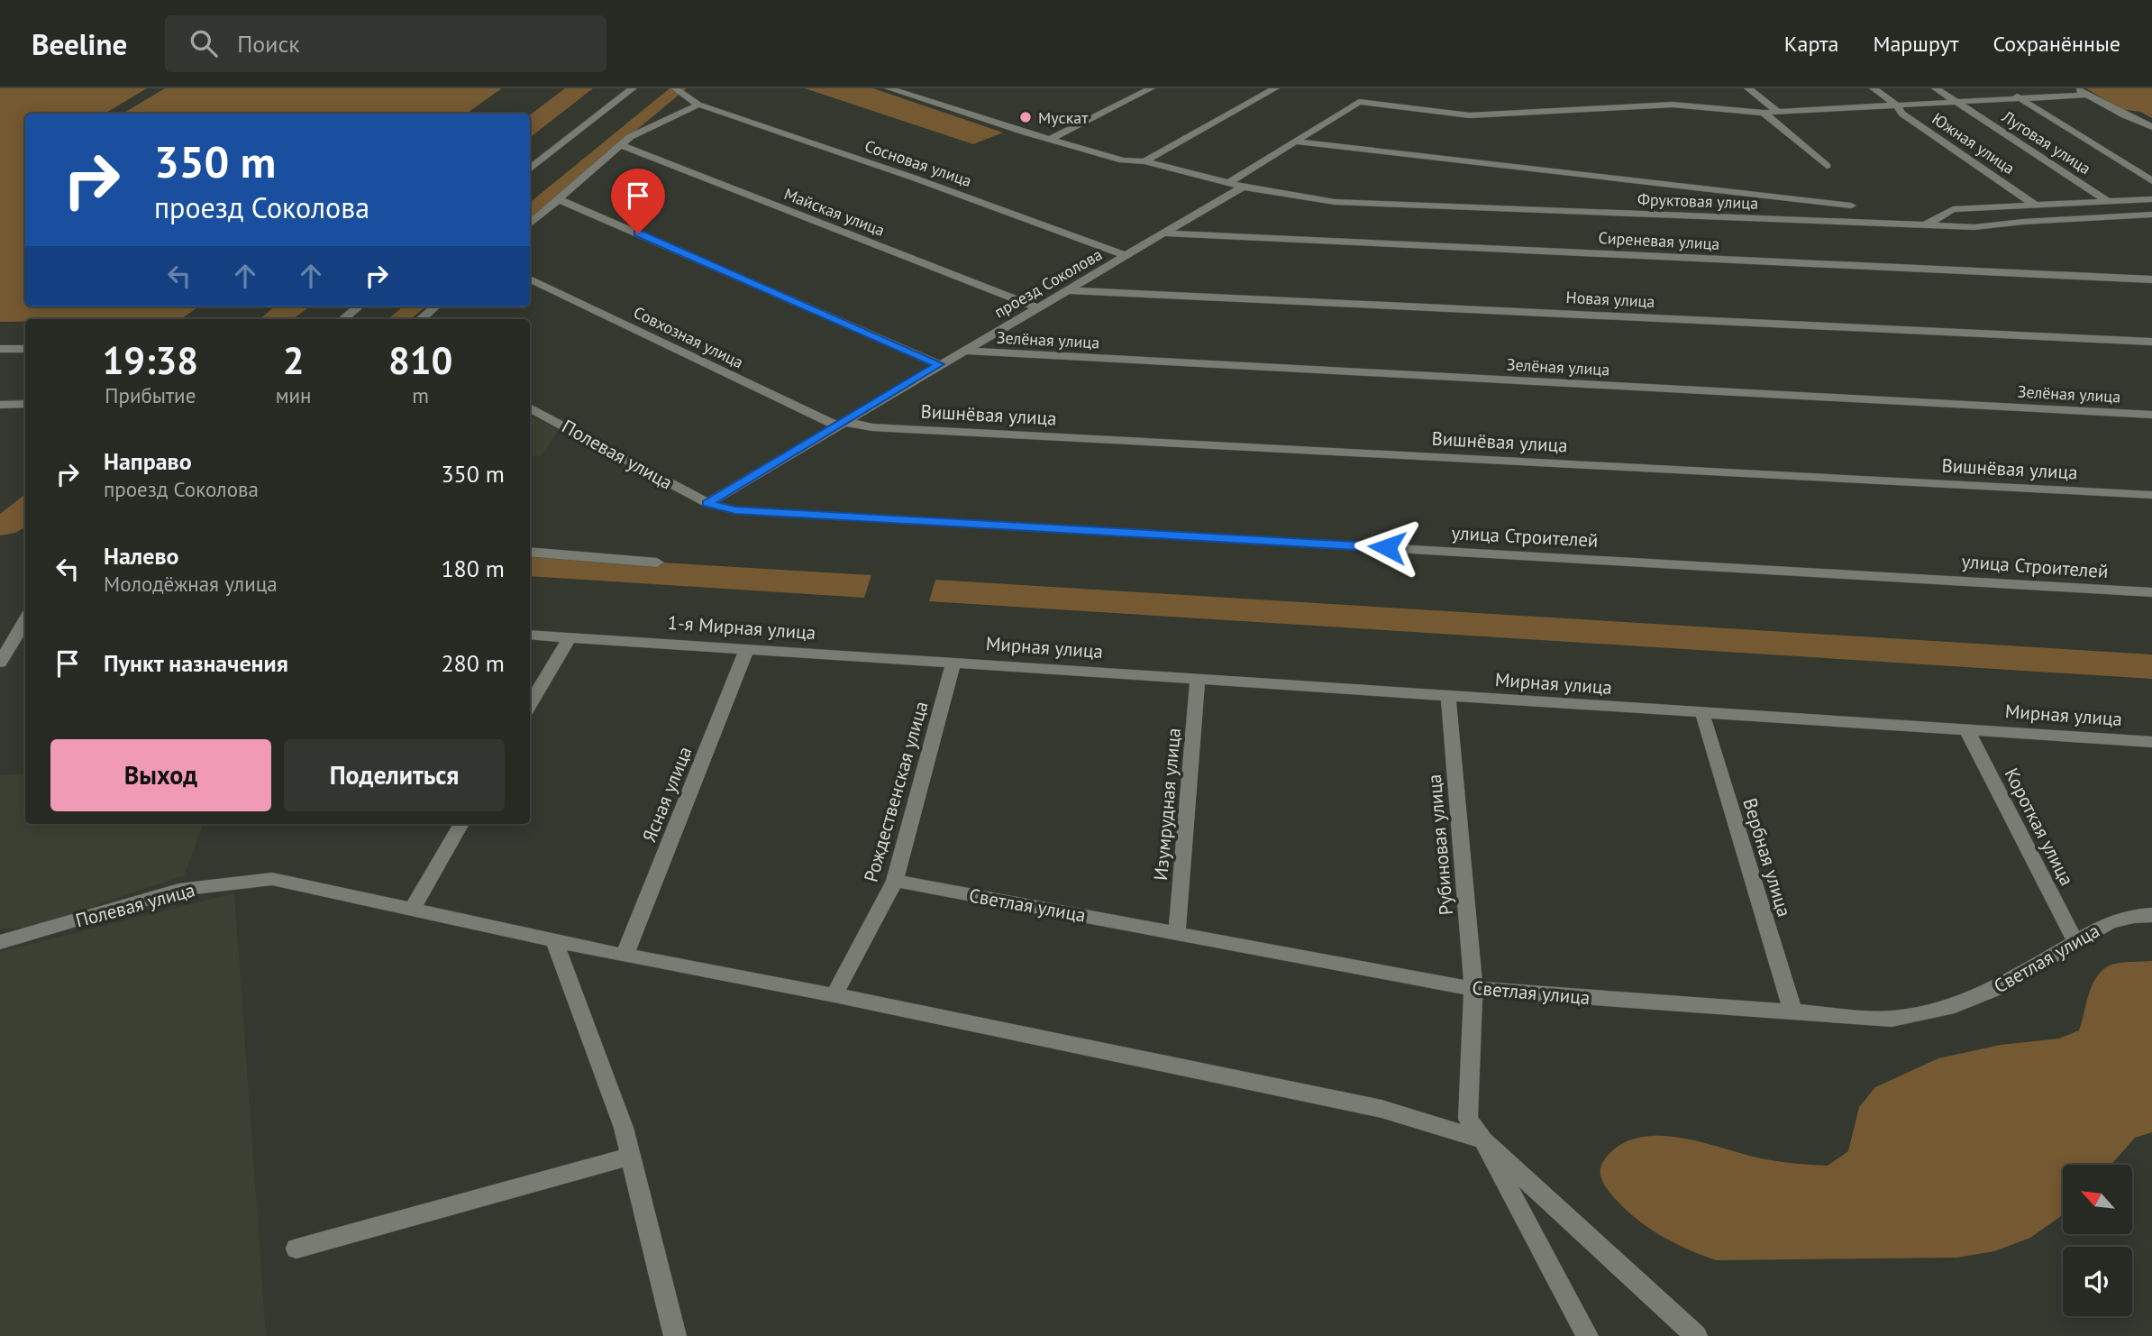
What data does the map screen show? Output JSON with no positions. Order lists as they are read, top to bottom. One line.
{"streets":{"street":["Луговая улица","Южная улица","Сосновая улица","Фруктовая улица","Майская улица","Сиреневая улица","проезд Соколова","Новая улица","Совхозная улица","Зелёная улица","Вишнёвая улица","Полевая улица","улица Строителей","1-я Мирная улица","Мирная улица","Рождественская улица","Ясная улица","Изумрудная улица","Короткая улица","Рубиновая улица","Вербная улица","Светлая улица"]},"crossings":[["Сосновая улица","проезд Соколова"],["Фруктовая улица","проезд Соколова"],["Майская улица","проезд Соколова"],["Сиреневая улица","проезд Соколова"],["проезд Соколова","Новая улица"],["проезд Соколова","Совхозная улица"],["проезд Соколова","Зелёная улица"],["проезд Соколова","Вишнёвая улица"],["проезд Соколова","Полевая улица"],["проезд Соколова","улица Строителей"],["Совхозная улица","Вишнёвая улица"],["Полевая улица","улица Строителей"],["Полевая улица","Рождественская улица"],["Полевая улица","Ясная улица"],["Полевая улица","Рубиновая улица"],["1-я Мирная улица","Мирная улица"],["1-я Мирная улица","Рождественская улица"],["1-я Мирная улица","Ясная улица"],["Мирная улица","Рождественская улица"],["Мирная улица","Изумрудная улица"],["Мирная улица","Короткая улица"],["Мирная улица","Рубиновая улица"],["Мирная улица","Вербная улица"],["Рождественская улица","Светлая улица"],["Изумрудная улица","Светлая улица"],["Короткая улица","Светлая улица"],["Рубиновая улица","Светлая улица"],["Вербная улица","Светлая улица"]],"places":["Мускат"],"north":"top left","page":{"header":"Beeline","search":"Поиск","nav":["Карта","Маршрут","Сохранённые"],"turn":["350 m","проезд Соколова"],"eta":["19:38","Прибытие","2","мин","810","m"],"list":[{"name":"Направо","note":"проезд Соколова","value":"350 m"},{"name":"Налево","note":"Молодёжная улица","value":"180 m"},{"name":"Пункт назначения","value":"280 m"}],"buttons":["Выход","Поделиться"]}}
